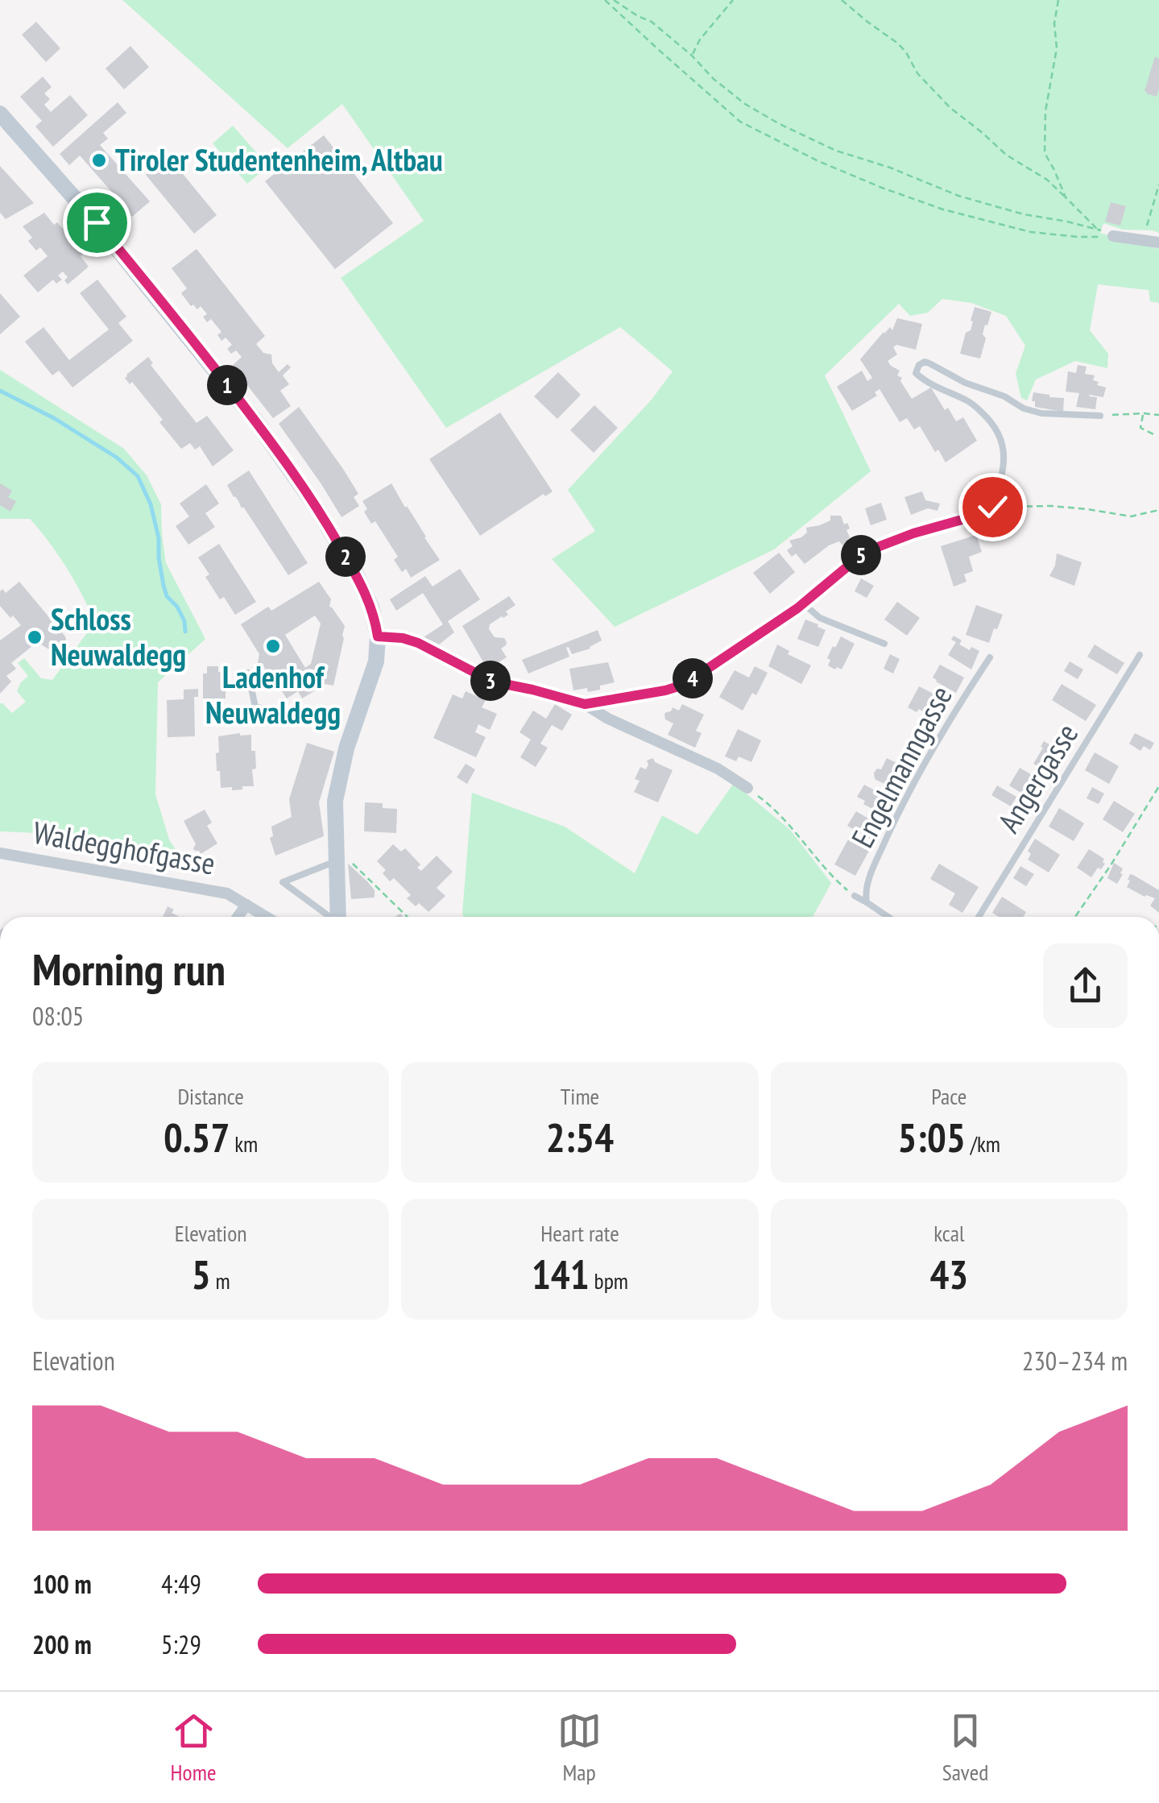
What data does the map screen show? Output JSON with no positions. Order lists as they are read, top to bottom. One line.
{"streets":{"street":["Waldegghofgasse"],"lane":["Engelmanngasse","Angergasse"]},"places":["Tiroler Studentenheim, Altbau","Schloss Neuwaldegg","Ladenhof Neuwaldegg"],"page":{"pins":["1","5","2","4","3"],"heading":["Morning run","08:05"],"stats":[["Distance","0.57 km"],["Time","2:54"],["Pace","5:05 /km"],["Elevation","5 m"],["Heart rate","141 bpm"],["kcal","43"]],"chart":["Elevation","230–234 m"],"list":[{"name":"100 m","note":"4:49"},{"name":"200 m","note":"5:29"}],"tabs":["Home","Map","Saved"]}}
